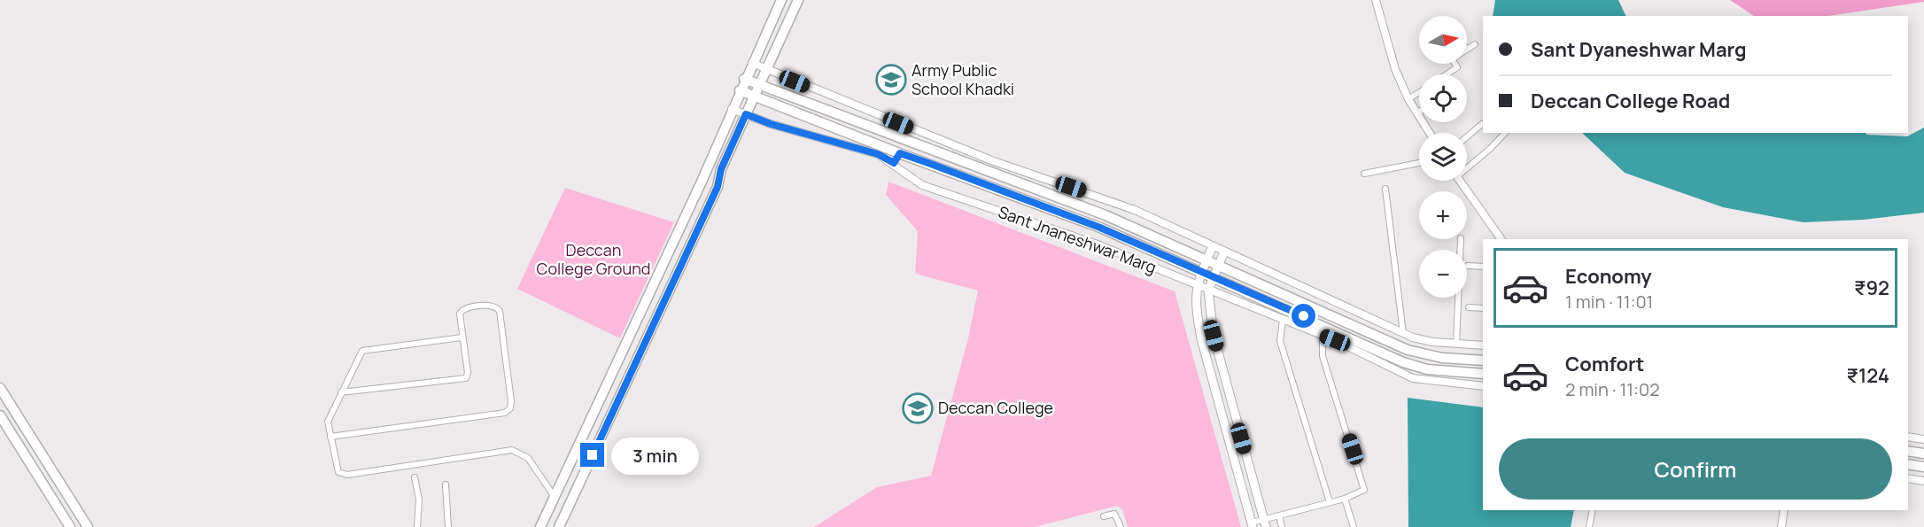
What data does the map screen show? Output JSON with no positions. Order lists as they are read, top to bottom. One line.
{"streets":{"street":["Sant Jnaneshwar Marg"]},"parks":["Deccan College Ground"],"places":{"school or university":["Army Public School Khadki","Deccan College"]},"north":"right","page":{"map_buttons":["+","−"],"banner":["Sant Dyaneshwar Marg","Deccan College Road"],"list":[{"name":"Economy","note":"1 min · 11:01","value":"₹92"},{"name":"Comfort","note":"2 min · 11:02","value":"₹124"}],"buttons":"Confirm","bubble":"3 min"}}
